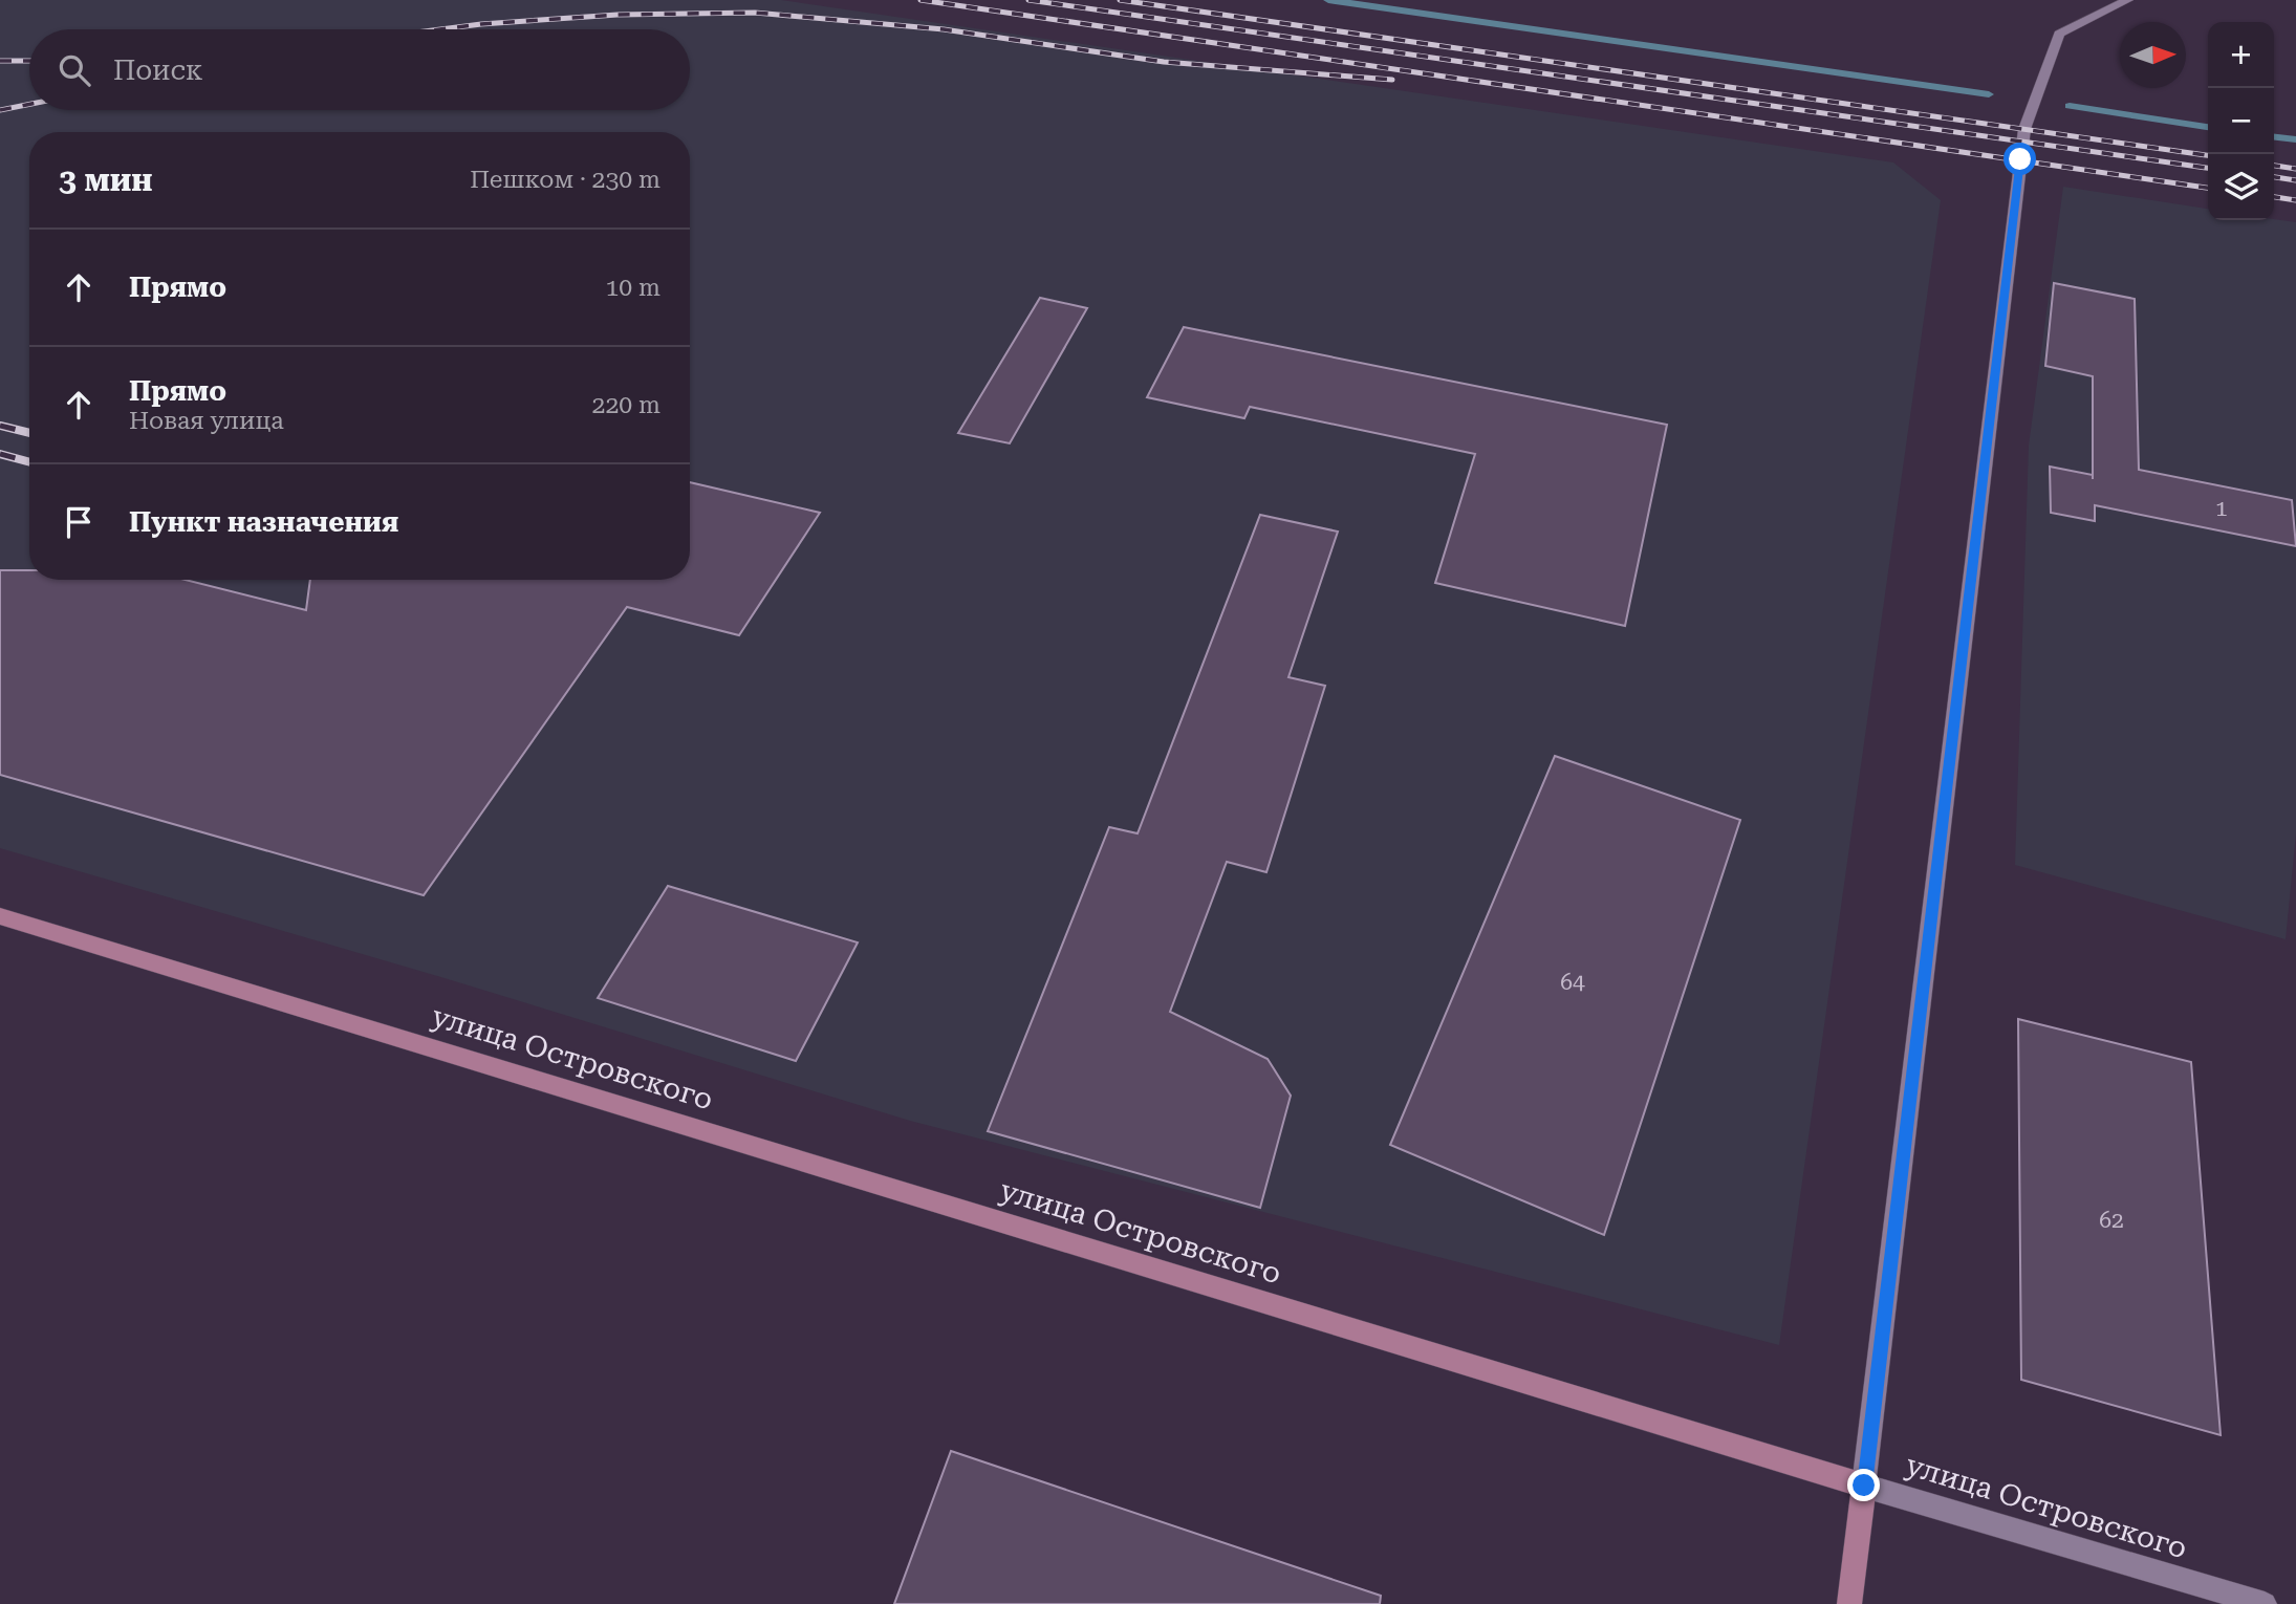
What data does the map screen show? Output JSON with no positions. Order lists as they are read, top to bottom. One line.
{"streets":{"street":["улица Островского"]},"house_numbers":["1","64","62"],"north":"right","page":{"map_buttons":["+","−"],"search":"Поиск","heading":["3 мин","Пешком · 230 m"],"list":[["Прямо","10 m"],["Прямо","Новая улица","220 m"],"Пункт назначения"]}}
